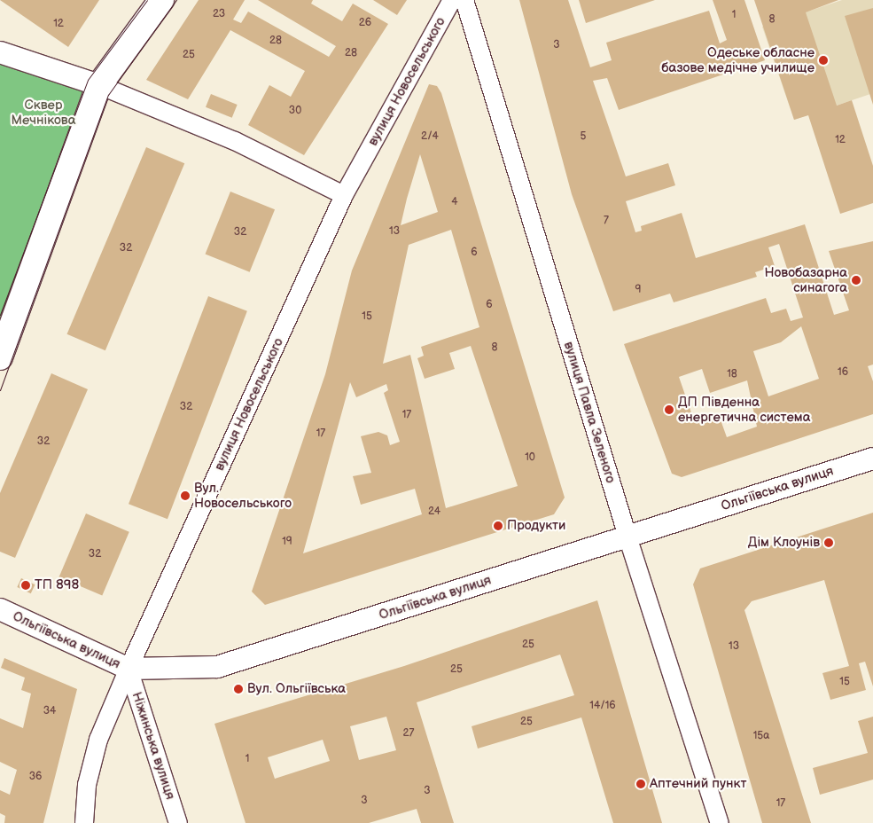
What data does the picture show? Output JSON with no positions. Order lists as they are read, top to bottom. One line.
{"streets":{"street":["вулиця Новосельського","вулиця Павла Зеленого","Ольгіївська вулиця","Ніжинська вулиця"]},"crossings":[["вулиця Новосельського","Ольгіївська вулиця"],["вулиця Новосельського","Ніжинська вулиця"],["вулиця Павла Зеленого","Ольгіївська вулиця"],["Ольгіївська вулиця","Ніжинська вулиця"]],"parks":["Сквер Мечнікова"],"places":["Одеське обласне базове медічне училище","Новобазарна синагога","ДП Південна енергетична система","Вул. Новосельського","Продукти","Дім Клоунів","ТП 898","Вул. Ольгіївська","Аптечний пункт"],"house_numbers":["23","1","8","26","12","28","3","28","25","30","2/4","5","12","4","7","13","32","32","6","9","6","15","8","16","18","32","17","17","32","10","24","19","32","25","13","25","15","14/16","34","25","27","15а","1","36","3","3","17"]}
